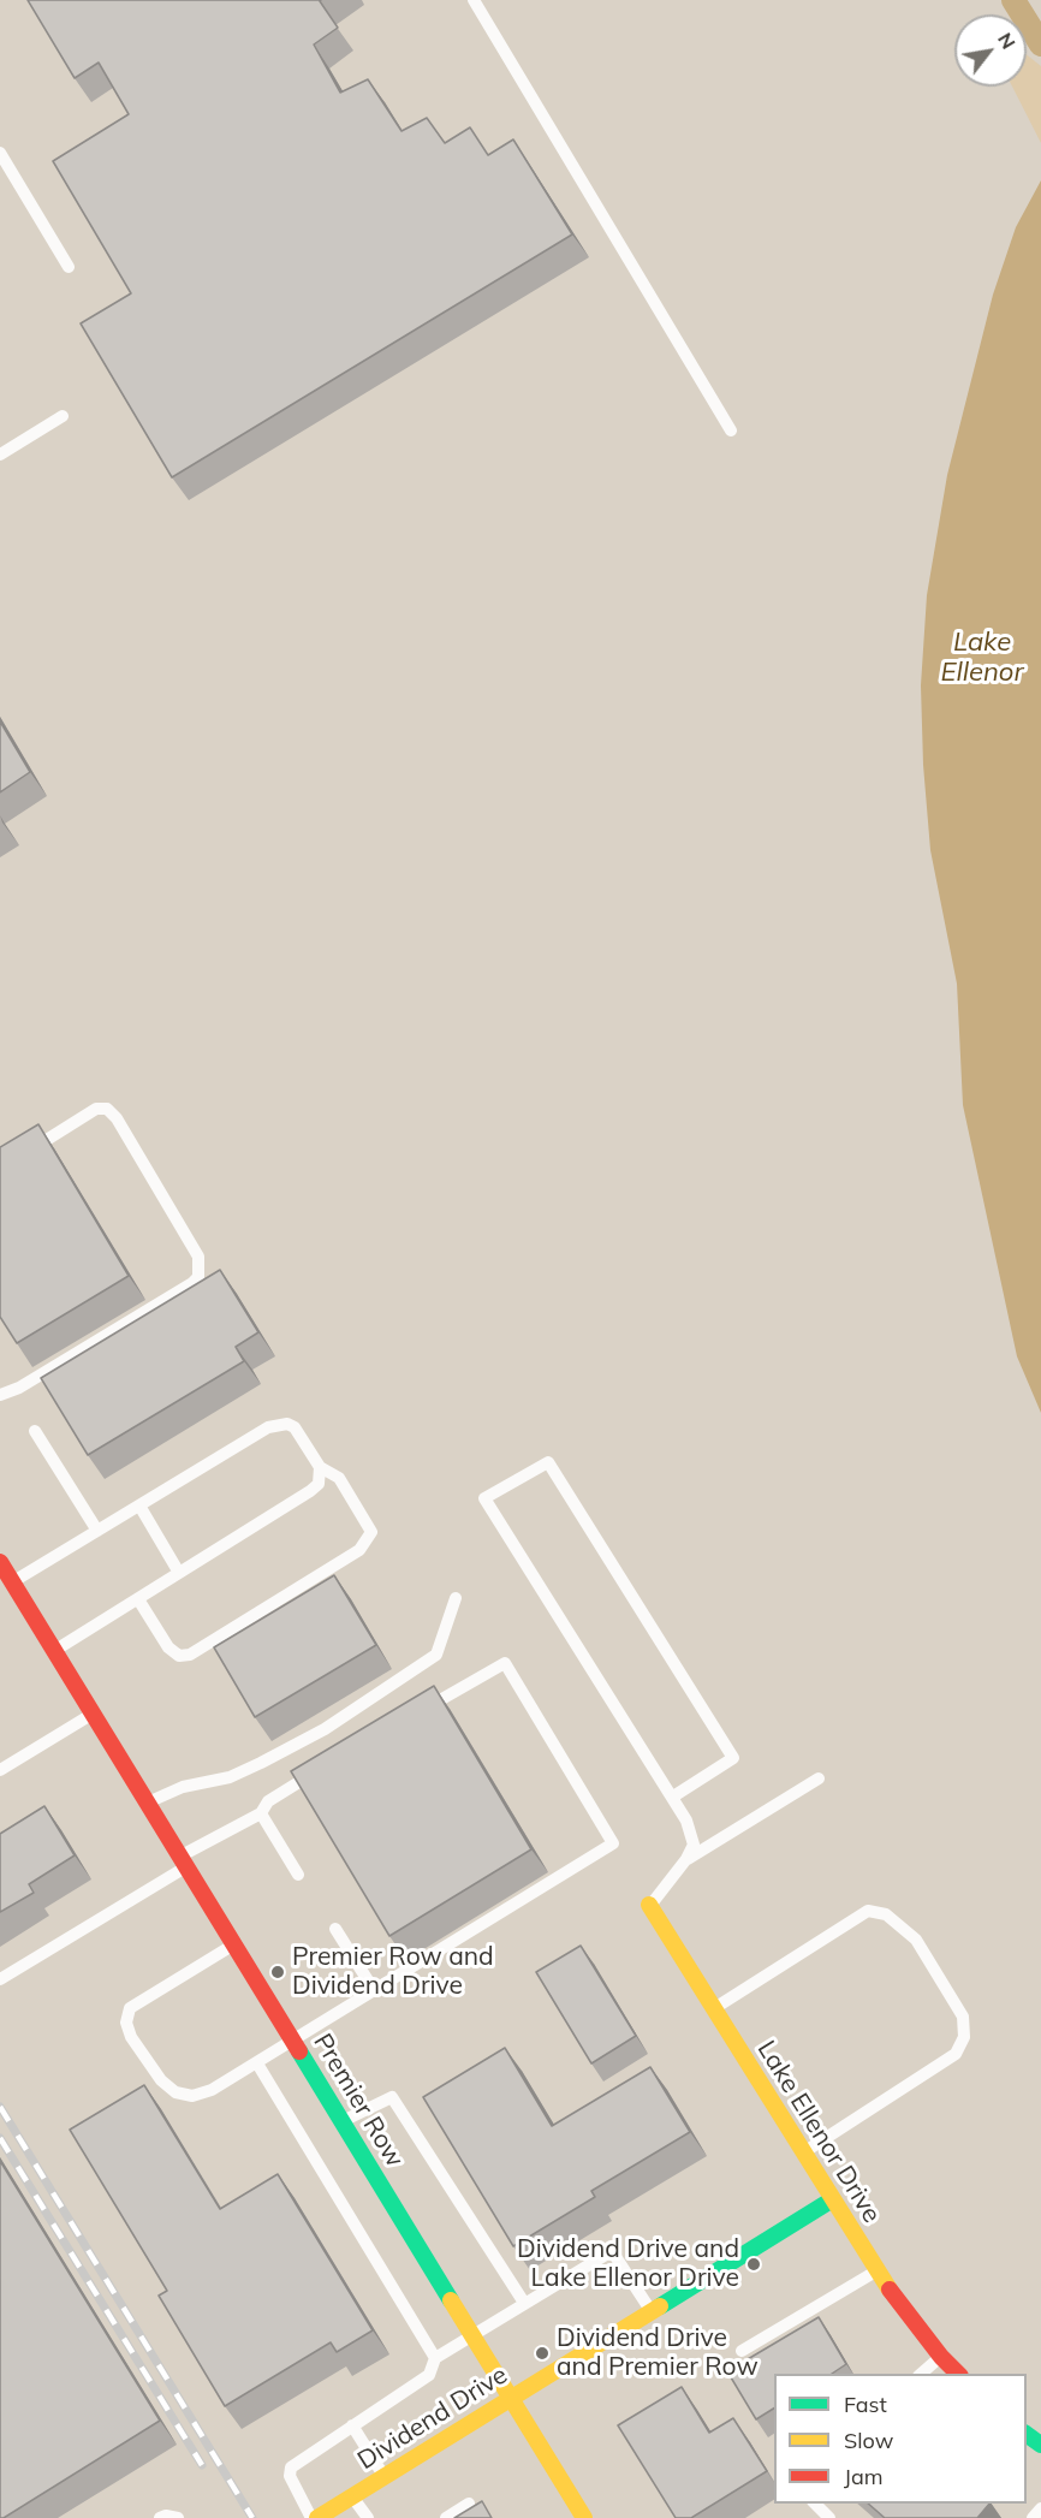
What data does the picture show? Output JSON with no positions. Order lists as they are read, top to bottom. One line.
{"streets":{"street":["Premier Row","Lake Ellenor Drive","Dividend Drive"]},"crossings":[["Premier Row","Dividend Drive"],["Lake Ellenor Drive","Dividend Drive"]],"water":["Lake Ellenor"],"places":["Premier Row and Dividend Drive","Dividend Drive and Lake Ellenor Drive","Dividend Drive and Premier Row"],"legend":["Fast","Slow","Jam"],"north":"top right"}
